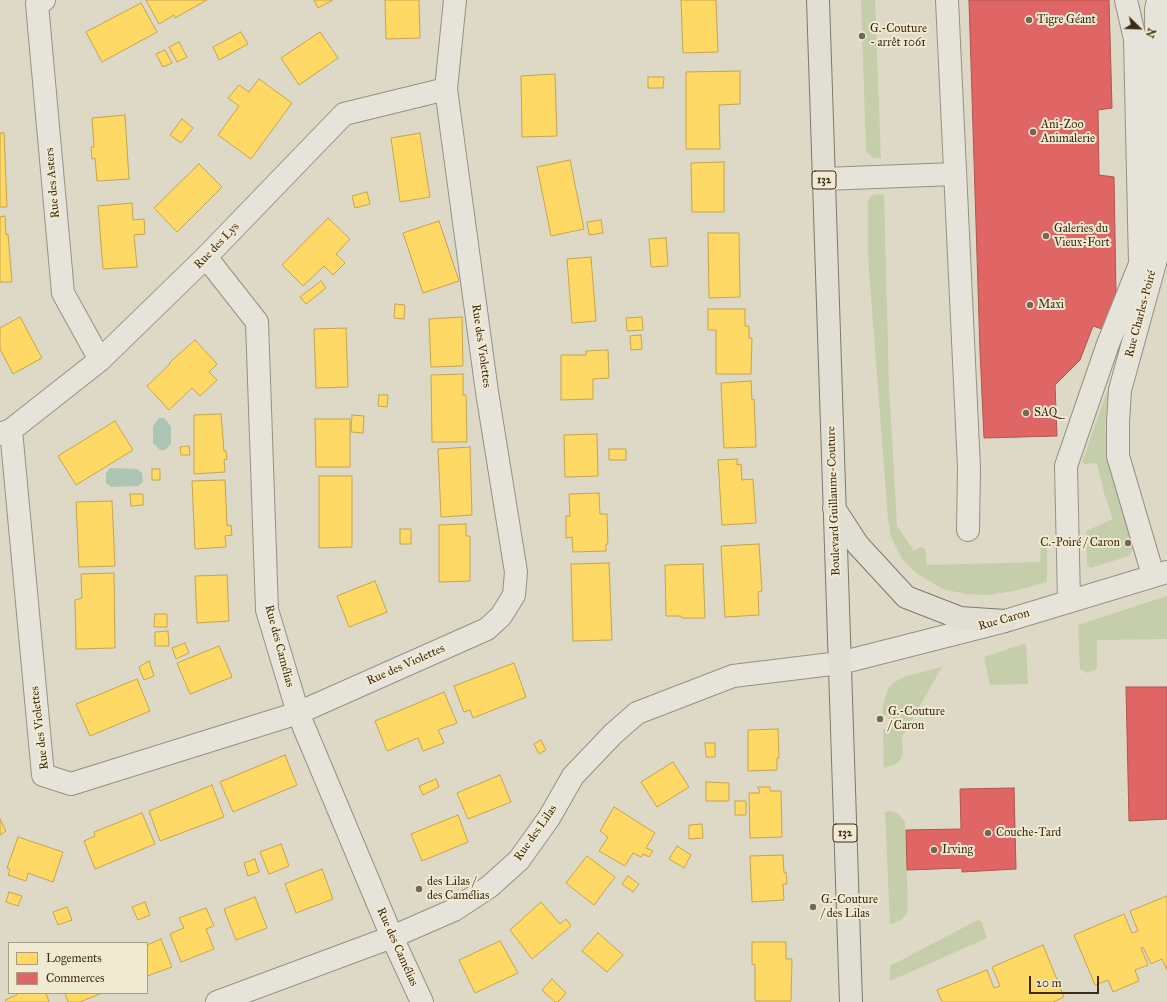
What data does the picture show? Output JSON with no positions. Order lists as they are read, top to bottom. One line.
{"streets":{"main road":["132","Boulevard Guillaume-Couture"],"street":["Rue des Asters","Rue des Lys","Rue Charles-Poiré","Rue des Violettes","Rue Caron","Rue des Camélias","Rue des Lilas"]},"crossings":[["Rue des Asters","Rue des Lys"],["Rue des Lys","Rue des Violettes"],["Rue des Lys","Rue des Camélias"],["Rue Charles-Poiré","Rue Caron"],["Rue des Violettes","Rue des Camélias"],["Boulevard Guillaume-Couture","Rue Caron"],["Boulevard Guillaume-Couture","Rue des Lilas"],["Rue Caron","Rue des Lilas"],["Rue des Camélias","Rue des Lilas"]],"places":["Tigre Géant","G.-Couture - arrêt 1061","Ani-Zoo Animalerie","Galeries du Vieux-Fort","Maxi","SAQ","C.-Poiré / Caron","G.-Couture / Caron","Couche-Tard","Irving","des Lilas / des Camélias","G.-Couture / des Lilas"],"legend":["Logements","Commerces"],"scale_bar":"20 m","north":"bottom right"}
